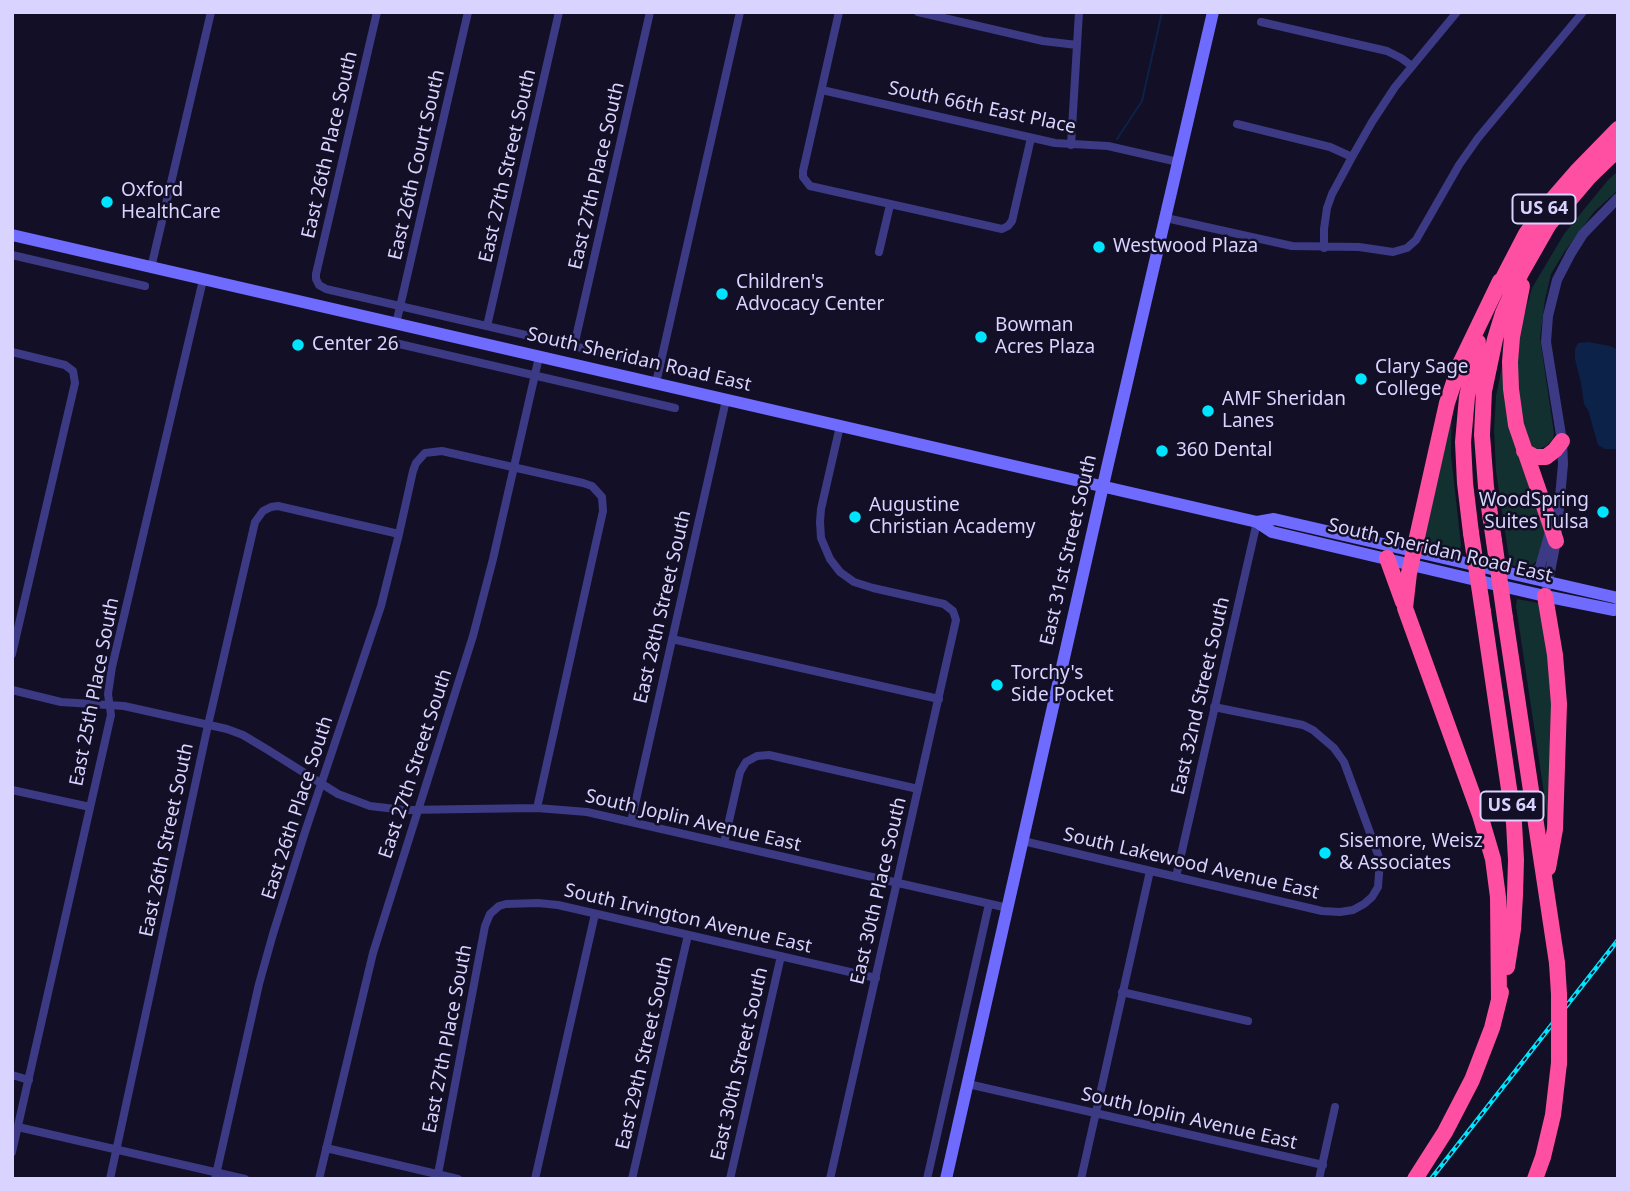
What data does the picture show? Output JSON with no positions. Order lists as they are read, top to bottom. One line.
{"streets":{"highway":["US 64"],"main road":["South Sheridan Road East","East 31st Street South"],"street":["South 66th East Place","East 26th Place South","East 26th Court South","East 27th Street South","East 27th Place South","East 28th Street South","East 25th Place South","East 32nd Street South","South Joplin Avenue East","East 26th Street South","South Lakewood Avenue East","East 30th Place South","South Irvington Avenue East","East 29th Street South","East 30th Street South"]},"crossings":[["South 66th East Place","East 31st Street South"],["East 26th Place South","East 27th Street South"],["East 26th Place South","South Sheridan Road East"],["East 26th Place South","South Joplin Avenue East"],["East 26th Place South","East 26th Street South"],["East 26th Court South","South Sheridan Road East"],["East 27th Street South","South Sheridan Road East"],["East 27th Street South","South Joplin Avenue East"],["East 27th Place South","South Sheridan Road East"],["East 27th Place South","South Irvington Avenue East"],["South Sheridan Road East","East 31st Street South"],["South Sheridan Road East","East 28th Street South"],["South Sheridan Road East","East 25th Place South"],["South Sheridan Road East","East 32nd Street South"],["South Sheridan Road East","East 30th Place South"],["East 31st Street South","South Joplin Avenue East"],["East 31st Street South","South Lakewood Avenue East"],["East 28th Street South","South Joplin Avenue East"],["East 25th Place South","South Joplin Avenue East"],["East 32nd Street South","South Lakewood Avenue East"],["South Joplin Avenue East","East 26th Street South"],["South Joplin Avenue East","East 30th Place South"],["East 30th Place South","South Irvington Avenue East"],["South Irvington Avenue East","East 29th Street South"],["South Irvington Avenue East","East 30th Street South"]],"places":["Oxford HealthCare","Westwood Plaza","Children's Advocacy Center","Bowman Acres Plaza","Center 26","Clary Sage College","AMF Sheridan Lanes","360 Dental","WoodSpring Suites Tulsa","Augustine Christian Academy","Torchy's Side Pocket","Sisemore, Weisz & Associates"]}
